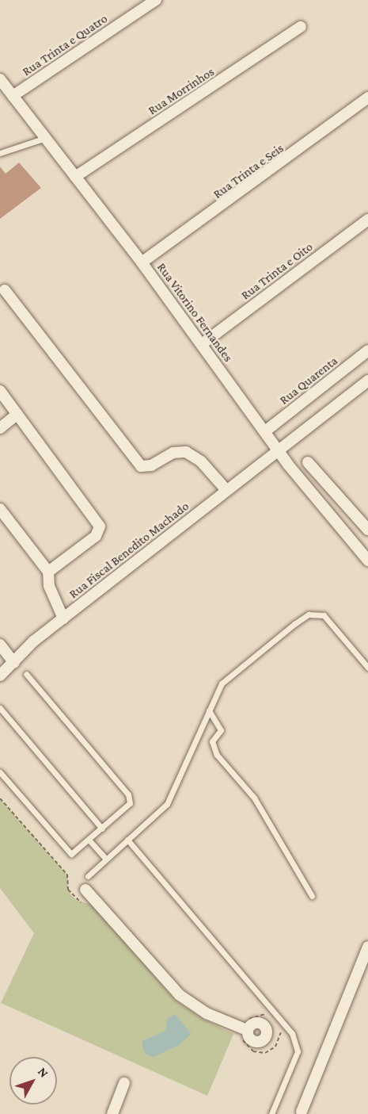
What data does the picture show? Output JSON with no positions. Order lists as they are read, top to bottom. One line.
{"streets":{"street":["Rua Trinta e Quatro","Rua Morrinhos","Rua Trinta e Seis","Rua Trinta e Oito","Rua Vitorino Fernandes","Rua Quarenta","Rua Fiscal Benedito Machado"]},"crossings":[["Rua Trinta e Quatro","Rua Vitorino Fernandes"],["Rua Morrinhos","Rua Vitorino Fernandes"],["Rua Trinta e Seis","Rua Vitorino Fernandes"],["Rua Trinta e Oito","Rua Vitorino Fernandes"],["Rua Vitorino Fernandes","Rua Quarenta"],["Rua Vitorino Fernandes","Rua Fiscal Benedito Machado"]],"north":"top right"}
